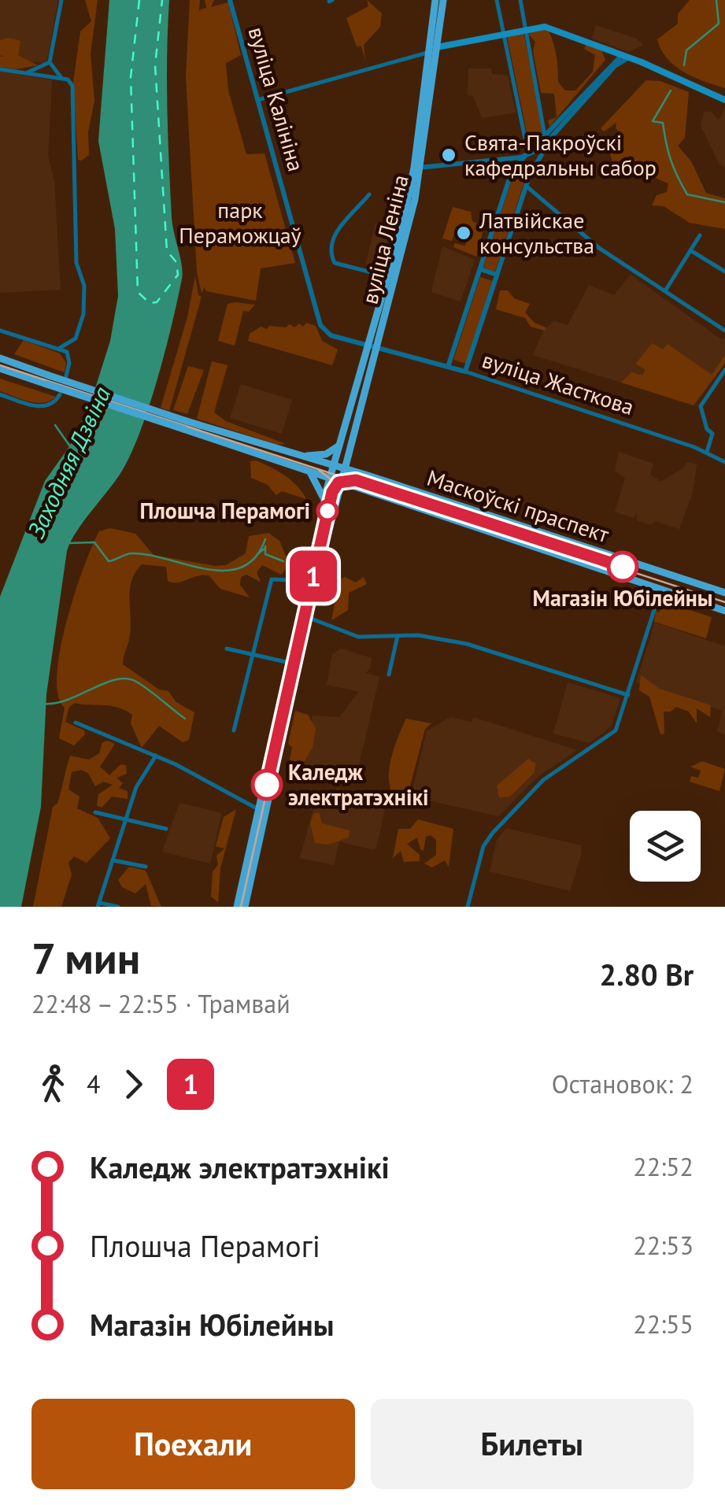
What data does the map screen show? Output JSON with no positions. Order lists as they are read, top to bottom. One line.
{"streets":{"main road":["вуліца Леніна","Маскоўскі праспект"],"street":["вуліца Калініна","вуліца Жасткова"]},"crossings":[["вуліца Калініна","вуліца Леніна"],["вуліца Калініна","вуліца Жасткова"],["вуліца Леніна","вуліца Жасткова"],["вуліца Леніна","Маскоўскі праспект"]],"water":["Заходняя Дзвіна"],"parks":["парк Пераможцаў"],"places":["Свята-Пакроўскі кафедральны сабор","Латвійскае консульства","Плошча Перамогі","Магазін Юбілейны","Каледж электратэхнікі"],"lines":["tram line 1"],"page":{"on_map":"1","heading":["7 мин","22:48 – 22:55 · Трамвай","2.80 Br"],"legs":["4","1","Остановок: 2"],"list":[{"name":"Каледж электратэхнікі","value":"22:52"},{"name":"Плошча Перамогі","value":"22:53"},{"name":"Магазін Юбілейны","value":"22:55"}],"buttons":["Поехали","Билеты"]}}
